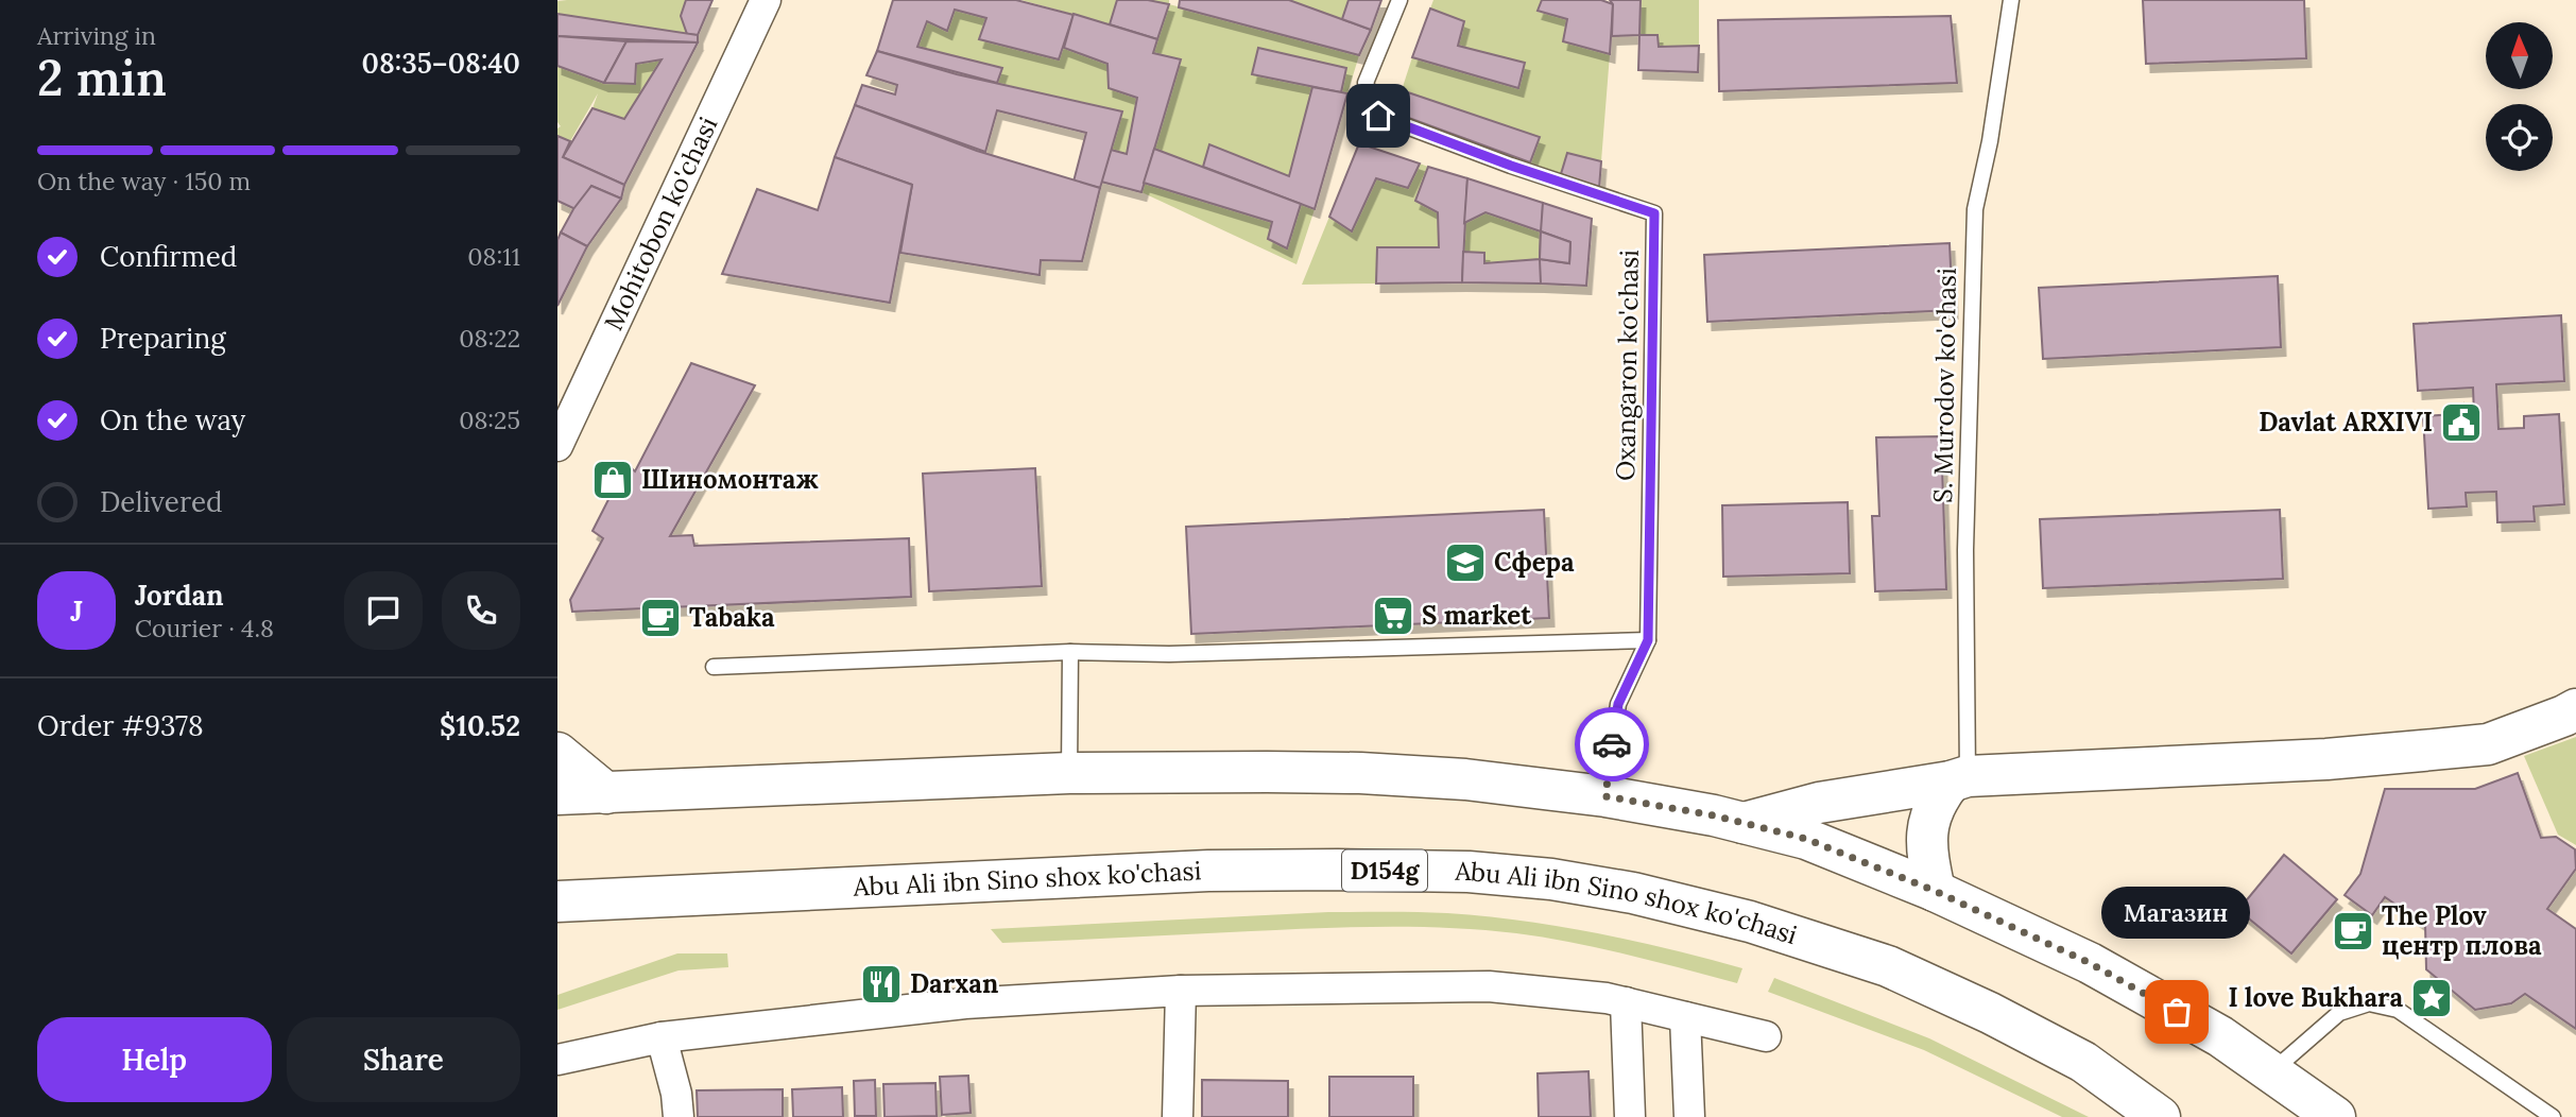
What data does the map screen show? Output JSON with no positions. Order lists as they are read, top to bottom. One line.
{"streets":{"main road":["D154g","Abu Ali ibn Sino shox ko'chasi"],"street":["Mohitobon ko'chasi"],"lane":["Oxangaron ko'chasi","S. Murodov ko'chasi"]},"places":{"public building":["Davlat ARXIVI"],"shop":["Шиномонтаж"],"school or university":["Сфера"],"supermarket":["S market"],"cafe":["Tabaka","The Plov центр плова"],"restaurant":["Darxan"],"place":["I love Bukhara"],"other":["Магазин"]},"north":"top","page":{"heading":["2 min","Arriving in","08:35–08:40"],"panel":["Jordan","Courier · 4.8","Order #9378","$10.52"],"bar":"On the way · 150 m","list":[["Confirmed","08:11"],["Preparing","08:22"],["On the way","08:25"],"Delivered"],"round":"J","bubble":"Магазин","buttons":["Help","Share"]}}
